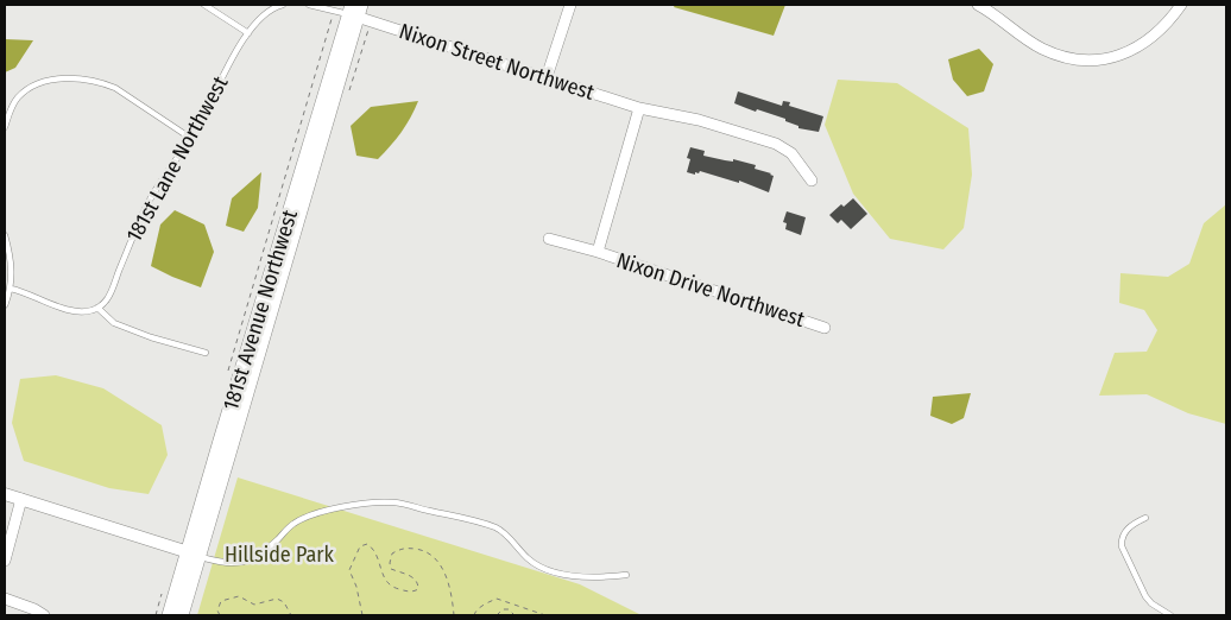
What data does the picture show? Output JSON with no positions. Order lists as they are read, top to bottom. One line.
{"streets":{"main road":["181st Avenue Northwest"],"street":["Nixon Street Northwest","Nixon Drive Northwest"],"lane":["181st Lane Northwest"]},"crossings":[["Nixon Street Northwest","181st Avenue Northwest"]],"parks":["Hillside Park"]}
